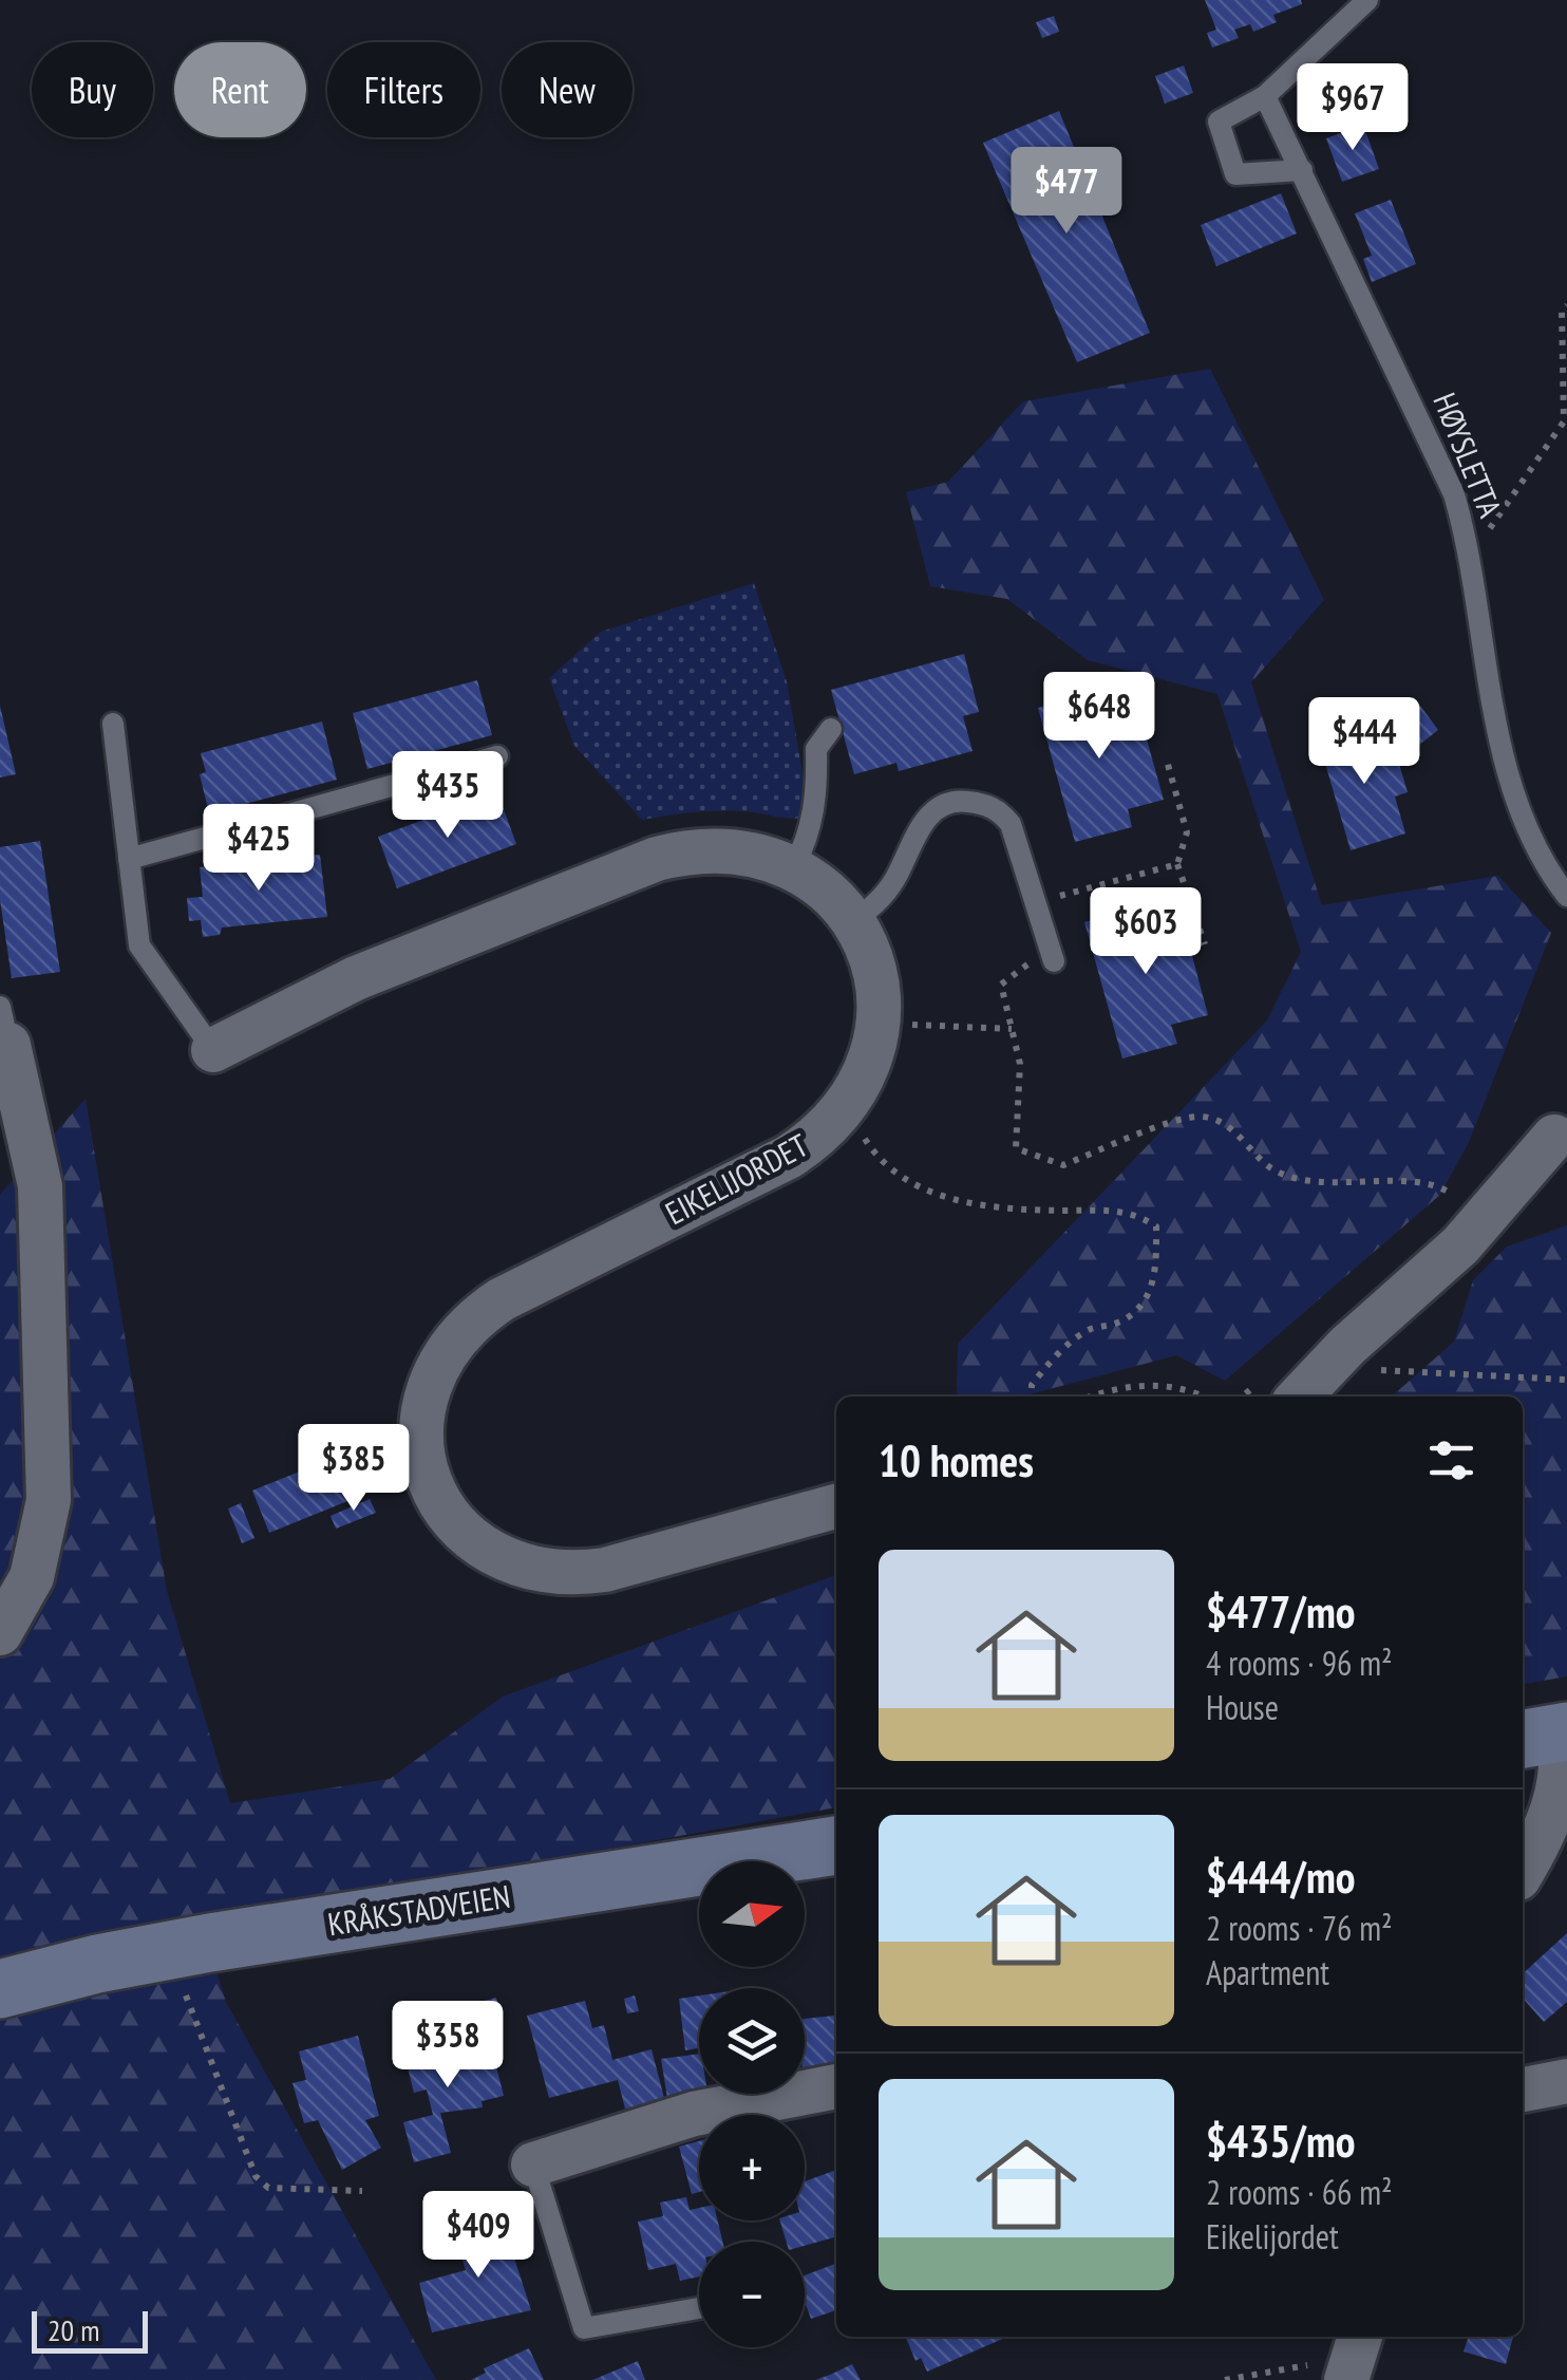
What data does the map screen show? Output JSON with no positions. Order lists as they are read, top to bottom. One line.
{"streets":{"main road":["KRÅKSTADVEIEN"],"street":["EIKELIJORDET"],"lane":["HØYSLETTA"]},"scale_bar":"20 m","north":"right","page":{"chip":["Buy","Rent","Filters","New"],"price":["$967","$477","$648","$444","$435","$425","$603","$385","$358","$409"],"heading":"10 homes","list":[{"name":"$477/mo","note":"4 rooms · 96 m² · House"},{"name":"$444/mo","note":"2 rooms · 76 m² · Apartment"},{"name":"$435/mo","note":"2 rooms · 66 m² · Eikelijordet"}],"map_buttons":["+","−"],"scale":"20 m"}}
